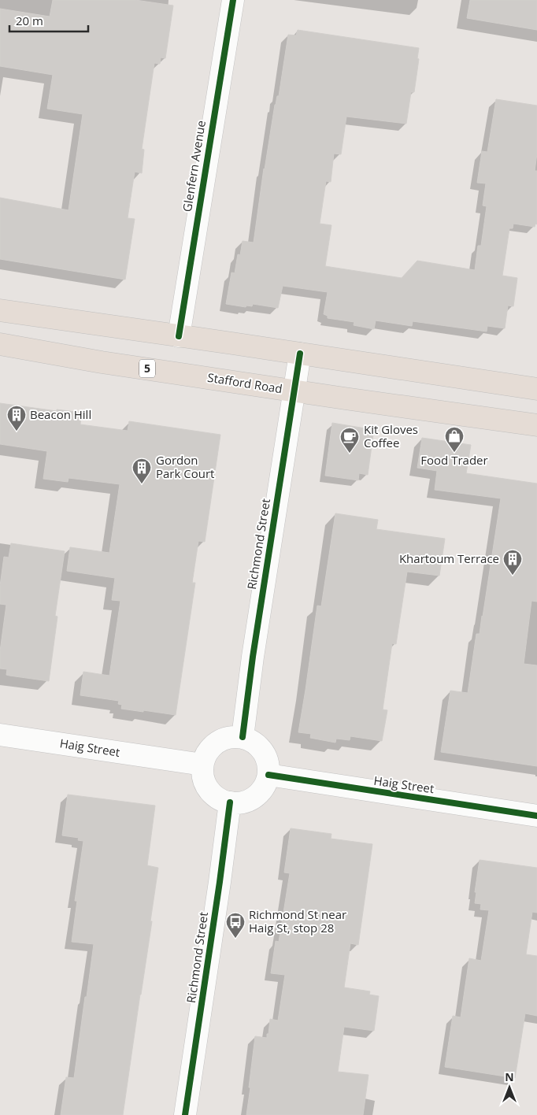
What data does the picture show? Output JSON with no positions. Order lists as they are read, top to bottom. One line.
{"streets":{"highway":["5","Stafford Road"],"street":["Glenfern Avenue","Richmond Street","Haig Street"]},"crossings":[["Stafford Road","Richmond Street"],["Richmond Street","Haig Street"]],"places":{"building":["Beacon Hill","Gordon Park Court","Khartoum Terrace"],"shop":["Food Trader"],"cafe":["Kit Gloves Coffee"],"bus stop":["Richmond St near Haig St, stop 28"]},"scale_bar":"20 m","north":"top"}
